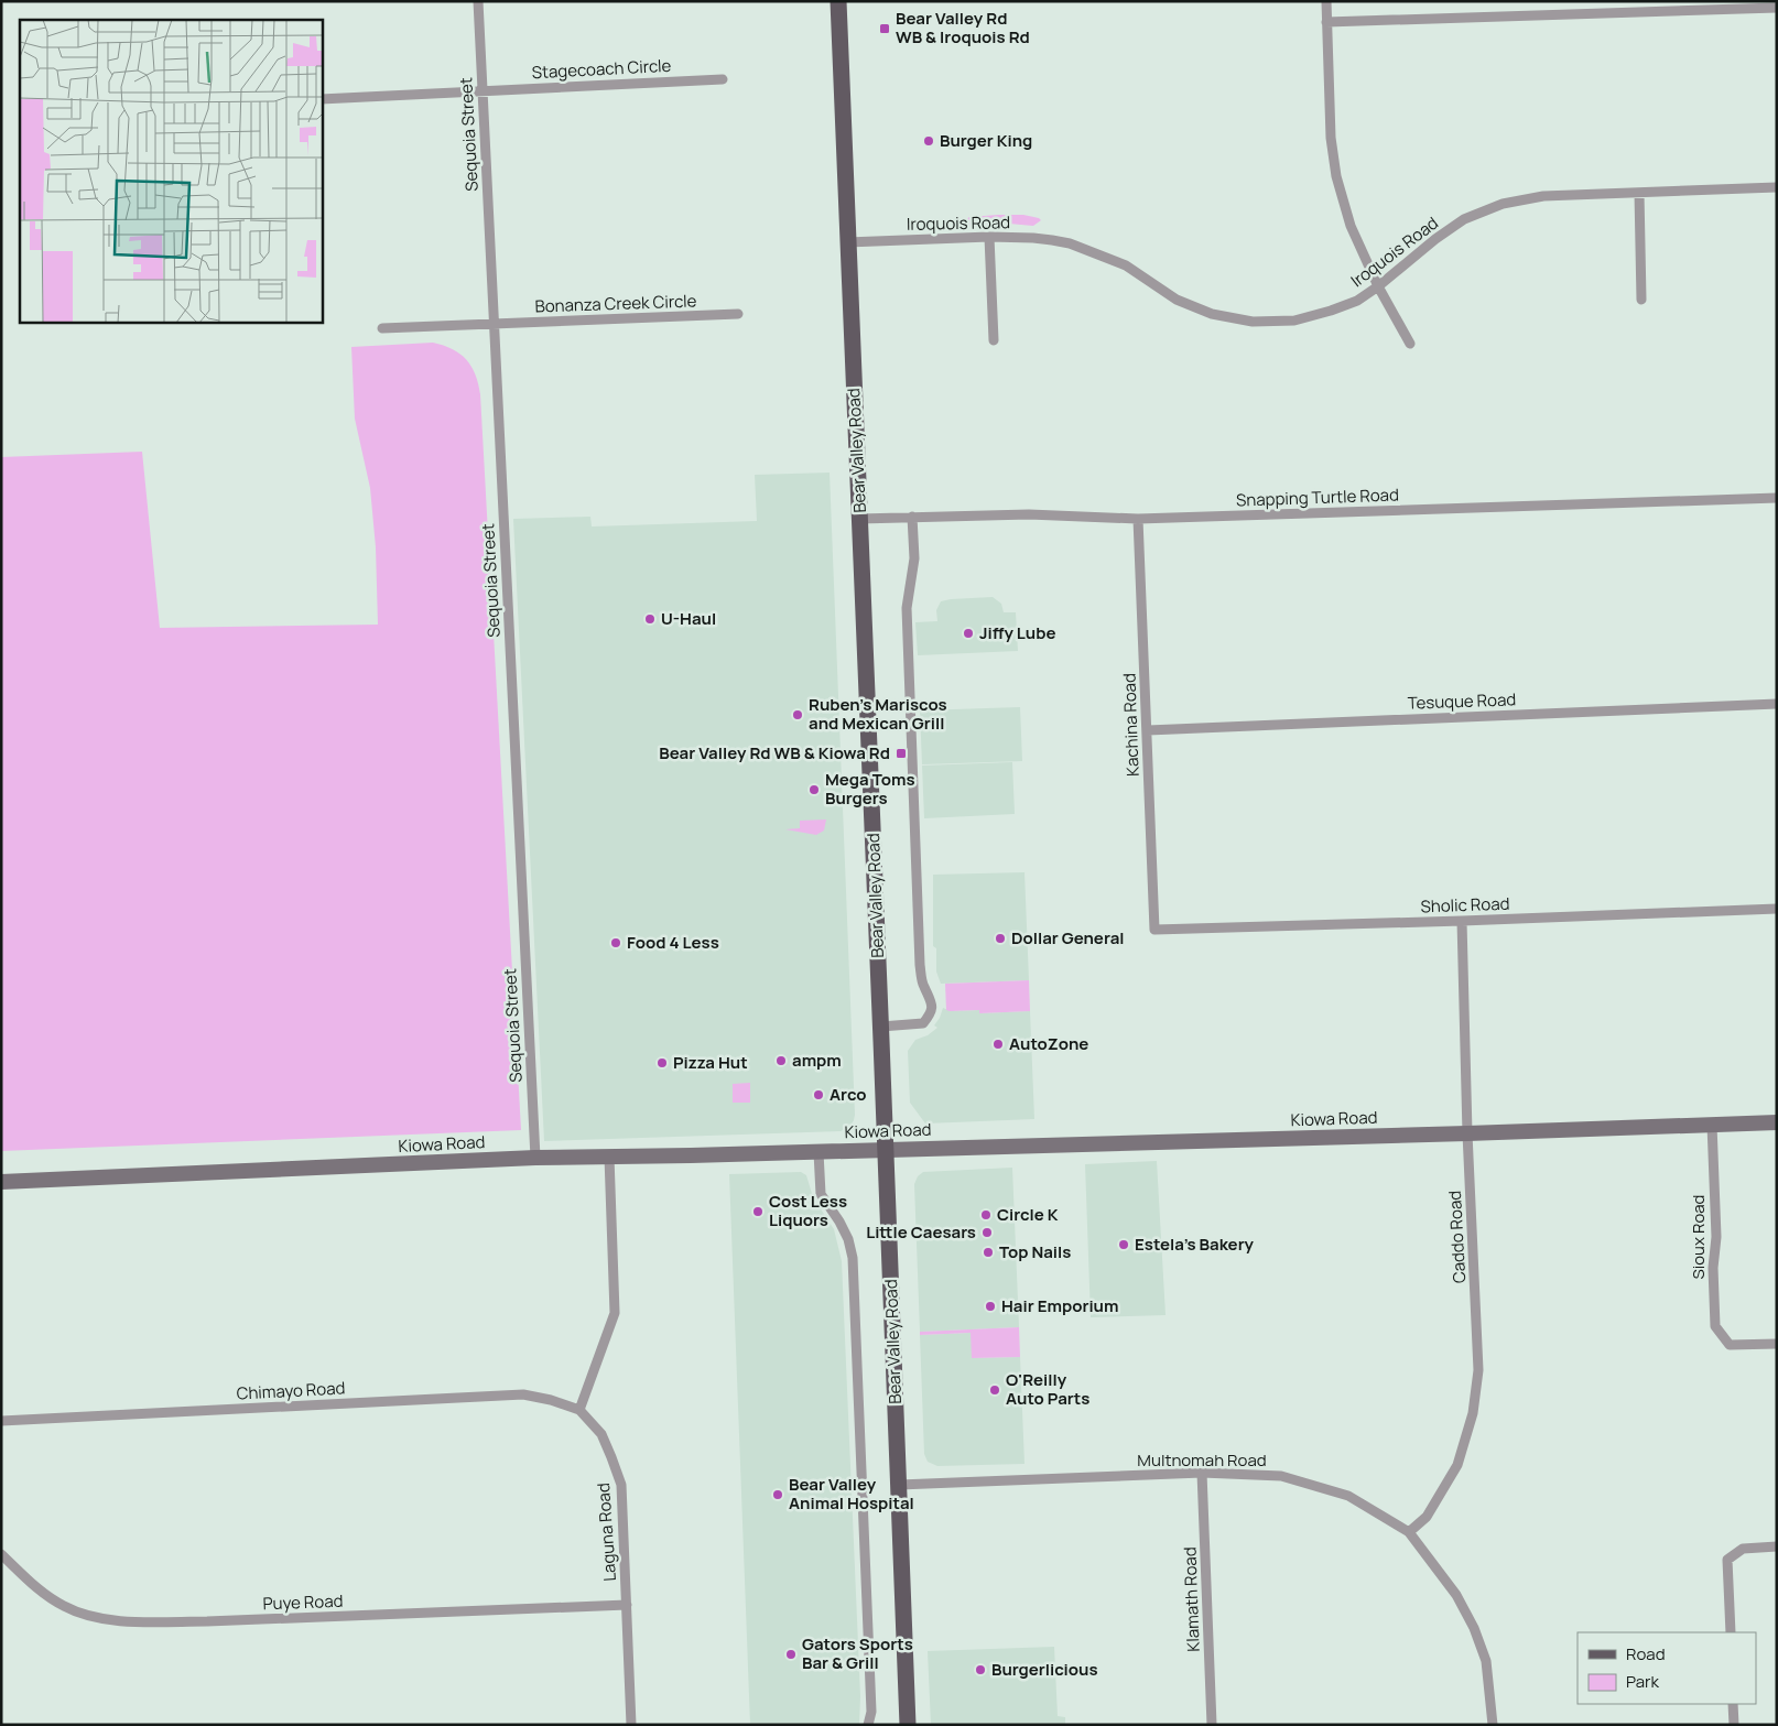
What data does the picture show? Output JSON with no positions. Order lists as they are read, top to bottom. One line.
{"streets":{"main road":["Bear Valley Road"],"street":["Stagecoach Circle","Sequoia Street","Iroquois Road","Bonanza Creek Circle","Snapping Turtle Road","Tesuque Road","Kachina Road","Sholic Road","Kiowa Road","Caddo Road","Sioux Road","Chimayo Road","Multnomah Road","Laguna Road","Klamath Road","Puye Road"]},"crossings":[["Stagecoach Circle","Sequoia Street"],["Sequoia Street","Bonanza Creek Circle"],["Sequoia Street","Kiowa Road"],["Iroquois Road","Bear Valley Road"],["Bear Valley Road","Snapping Turtle Road"],["Bear Valley Road","Kiowa Road"],["Bear Valley Road","Multnomah Road"],["Snapping Turtle Road","Kachina Road"],["Tesuque Road","Kachina Road"],["Kachina Road","Sholic Road"],["Sholic Road","Caddo Road"],["Kiowa Road","Caddo Road"],["Kiowa Road","Sioux Road"],["Caddo Road","Multnomah Road"],["Chimayo Road","Laguna Road"],["Multnomah Road","Klamath Road"],["Laguna Road","Puye Road"]],"places":{"transit":["Bear Valley Rd WB & Iroquois Rd","Bear Valley Rd WB & Kiowa Rd"],"other":["Burger King","U-Haul","Jiffy Lube","Ruben's Mariscos and Mexican Grill","Mega Toms Burgers","Dollar General","Food 4 Less","AutoZone","ampm","Pizza Hut","Arco","Cost Less Liquors","Circle K","Little Caesars","Estela's Bakery","Top Nails","Hair Emporium","O'Reilly Auto Parts","Bear Valley Animal Hospital","Gators Sports Bar & Grill","Burgerlicious"]},"legend":["Road","Park"]}
